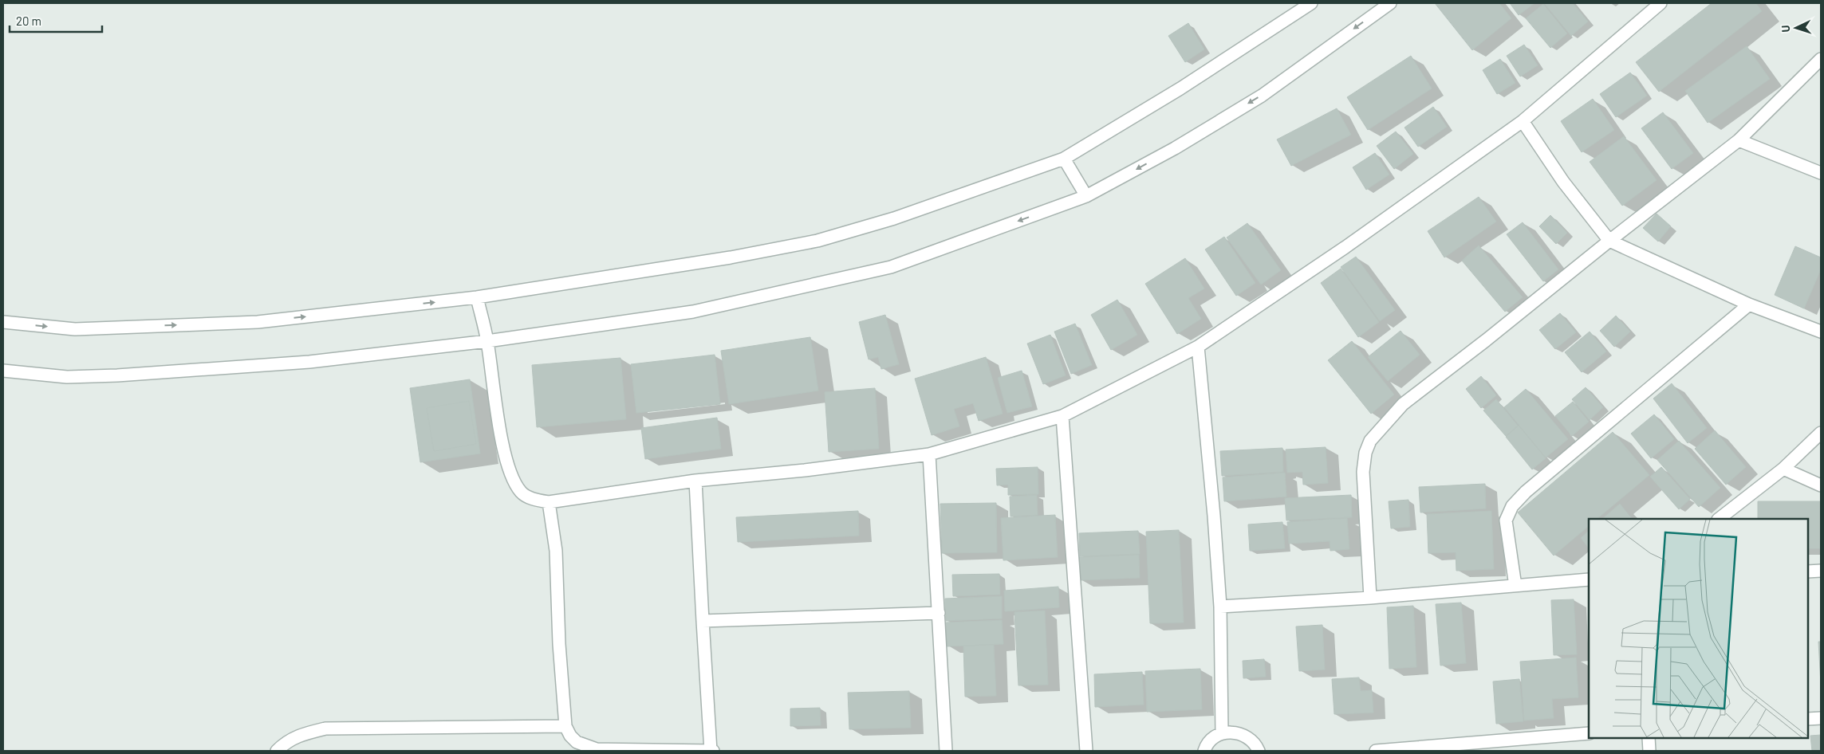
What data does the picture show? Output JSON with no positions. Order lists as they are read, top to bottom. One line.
{"scale_bar":"20 m","north":"left"}
